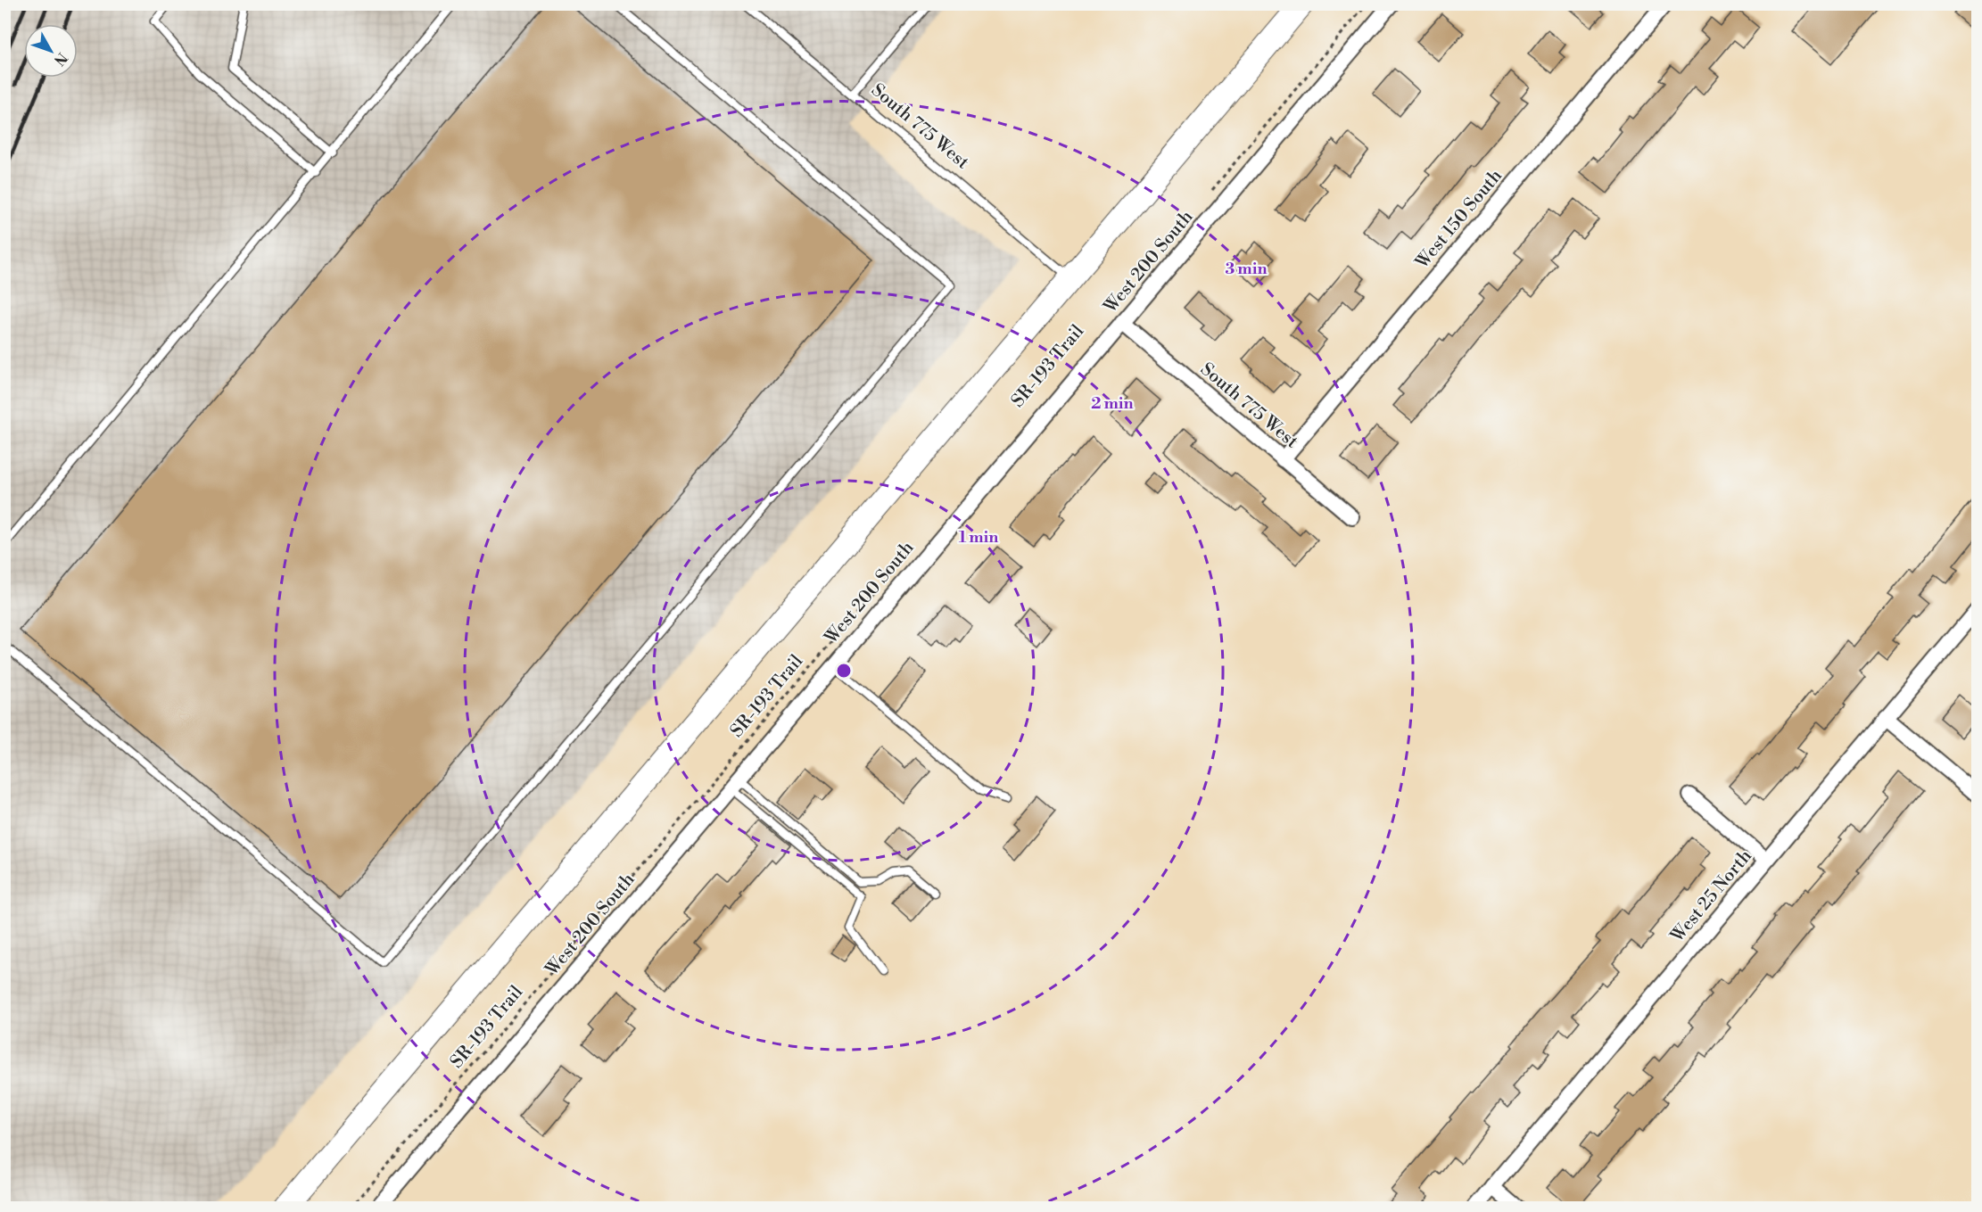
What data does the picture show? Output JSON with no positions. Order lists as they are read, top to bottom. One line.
{"streets":{"street":["South 775 West","West 150 South","West 200 South","West 25 North"],"path":["SR-193 Trail"]},"crossings":[["South 775 West","West 150 South"],["South 775 West","West 200 South"]],"north":"bottom right","rings":["3 min","2 min","1 min"]}
